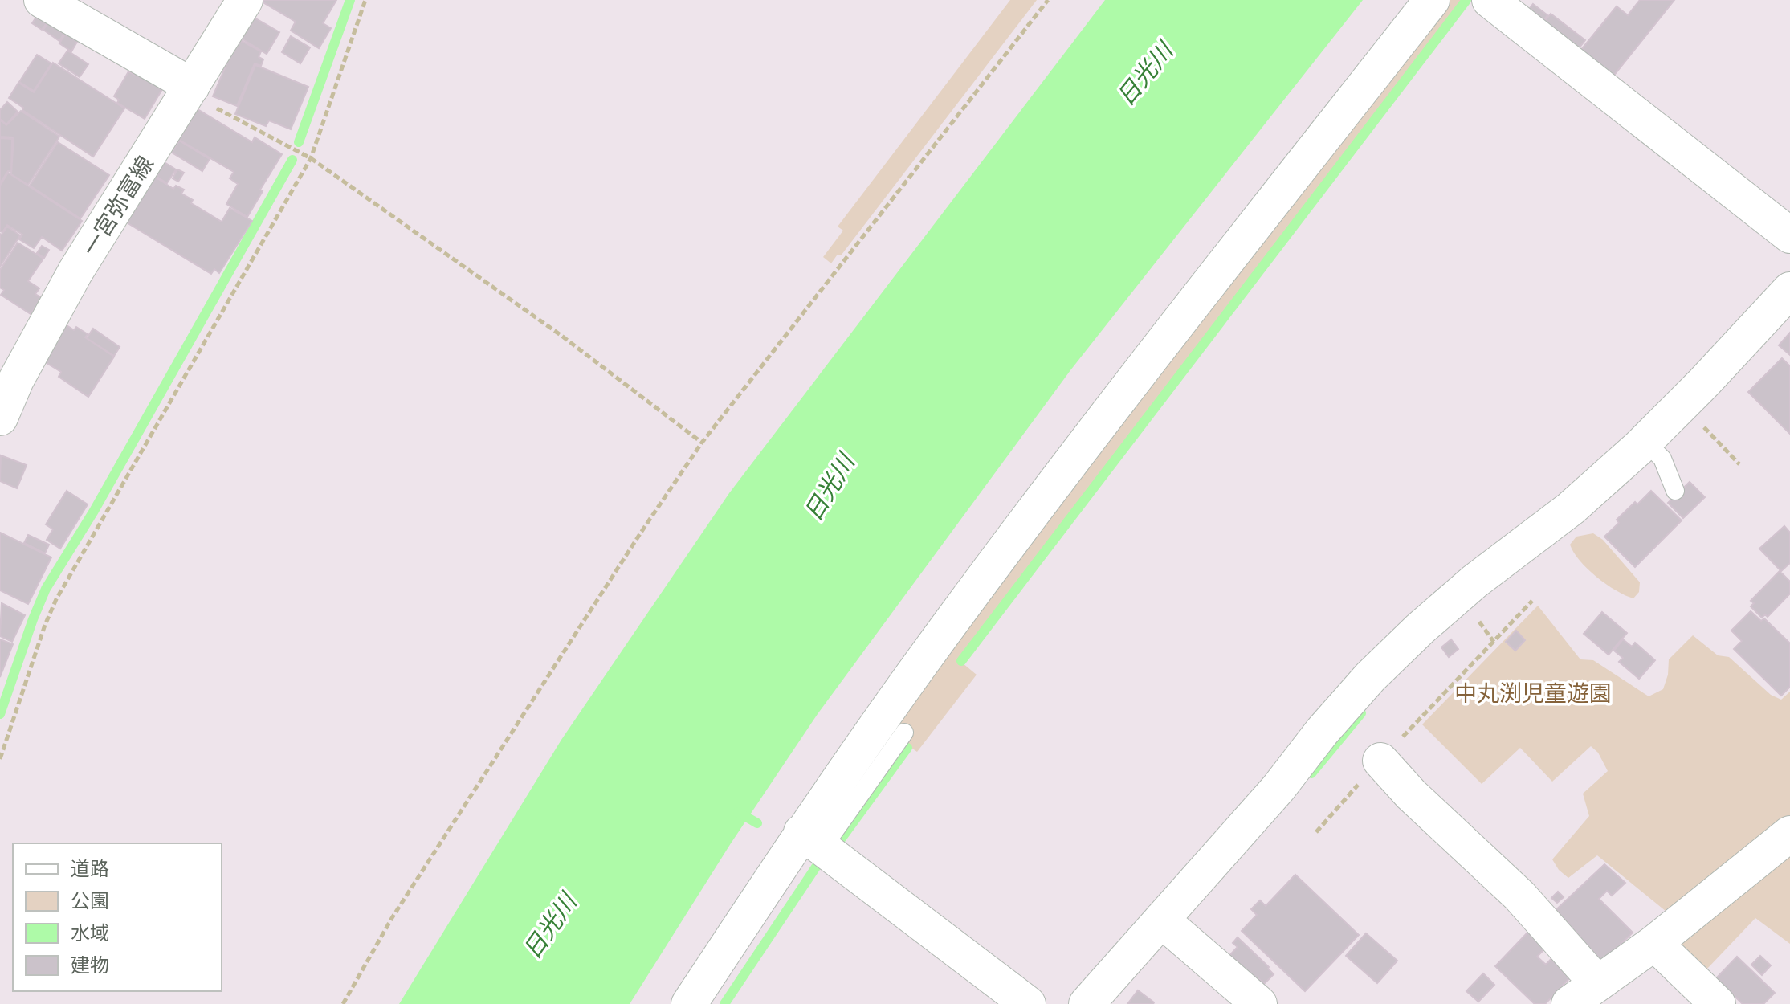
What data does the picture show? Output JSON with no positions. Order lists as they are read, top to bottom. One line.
{"streets":{"street":["一宮弥富線"]},"water":["日光川"],"parks":["中丸渕児童遊園"],"legend":["道路","公園","水域","建物"]}
